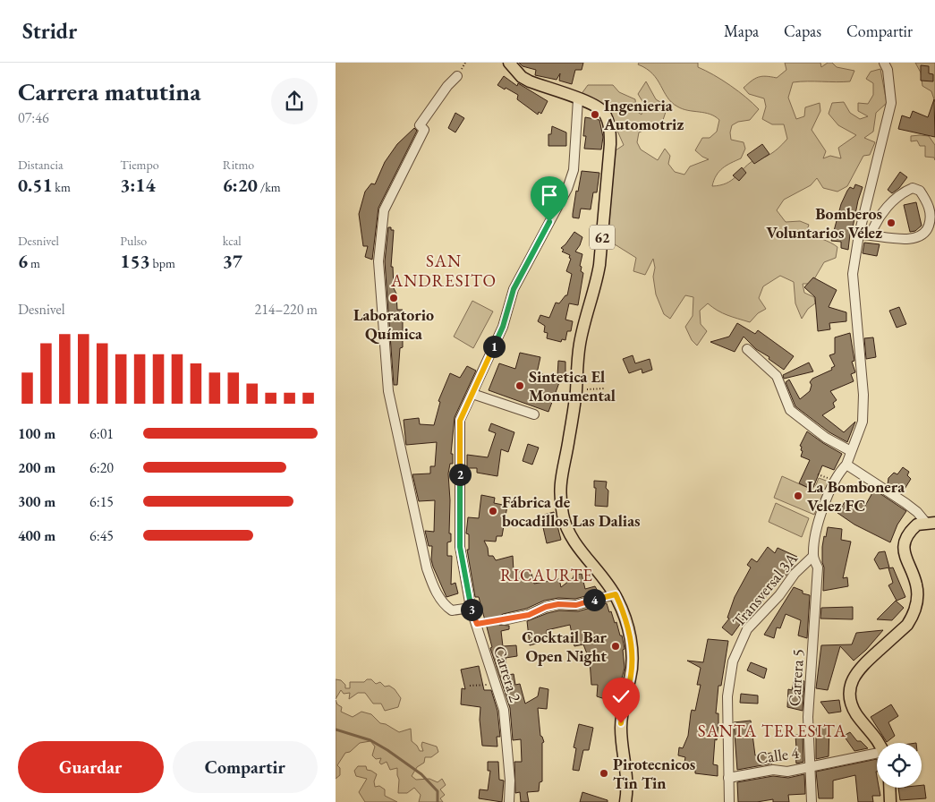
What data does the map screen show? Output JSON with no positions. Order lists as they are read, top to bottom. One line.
{"streets":{"main road":["62"],"street":["Transversal 3A","Carrera 2","Carrera 5","Calle 4"]},"crossings":[["62","Carrera 2"],["Transversal 3A","Carrera 5"],["Transversal 3A","Calle 4"],["Carrera 5","Calle 4"]],"districts":["SAN ANDRESITO","RICAURTE","SANTA TERESITA"],"places":["Ingenieria Automotriz","Bomberos Voluntarios Vélez","Laboratorio Química","Sintetica El Monumental","La Bombonera Velez FC","Fábrica de bocadillos Las Dalias","Cocktail Bar Open Night","Pirotecnicos Tin Tin"],"page":{"header":"Stridr","nav":["Mapa","Capas","Compartir"],"heading":["Carrera matutina","07:46"],"stats":[["Distancia","0.51 km"],["Tiempo","3:14"],["Ritmo","6:20 /km"],["Desnivel","6 m"],["Pulso","153 bpm"],["kcal","37"]],"chart":["Desnivel","214–220 m"],"pins":["1","2","4","3"],"list":[{"name":"100 m","note":"6:01"},{"name":"200 m","note":"6:20"},{"name":"300 m","note":"6:15"},{"name":"400 m","note":"6:45"}],"buttons":["Guardar","Compartir"]}}
